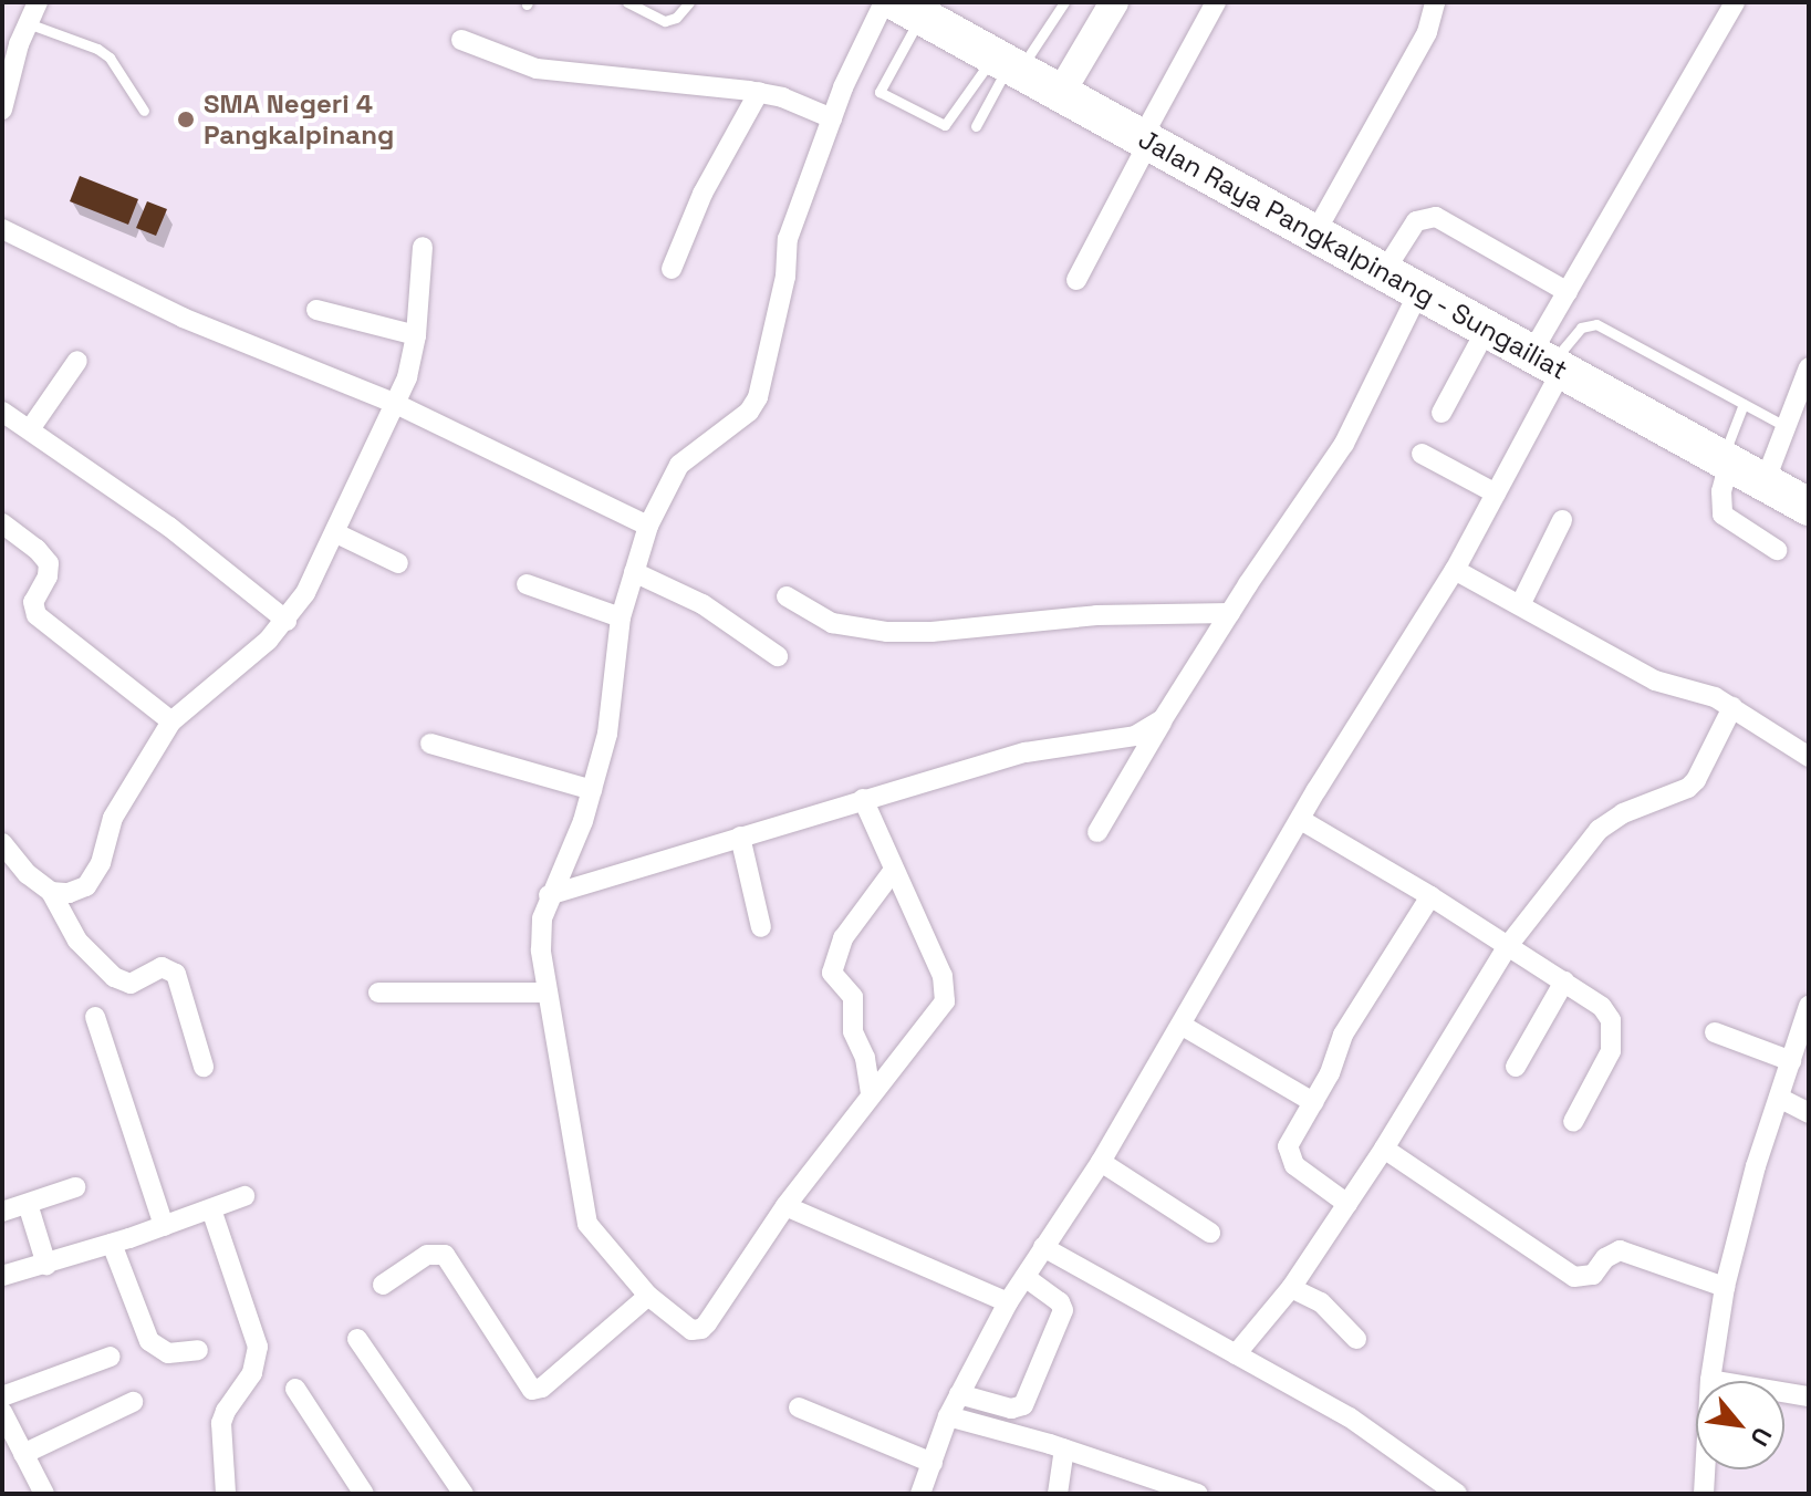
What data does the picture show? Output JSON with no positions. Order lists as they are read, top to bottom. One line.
{"streets":{"highway":["Jalan Raya Pangkalpinang - Sungailiat"]},"places":["SMA Negeri 4 Pangkalpinang"],"north":"bottom right"}
